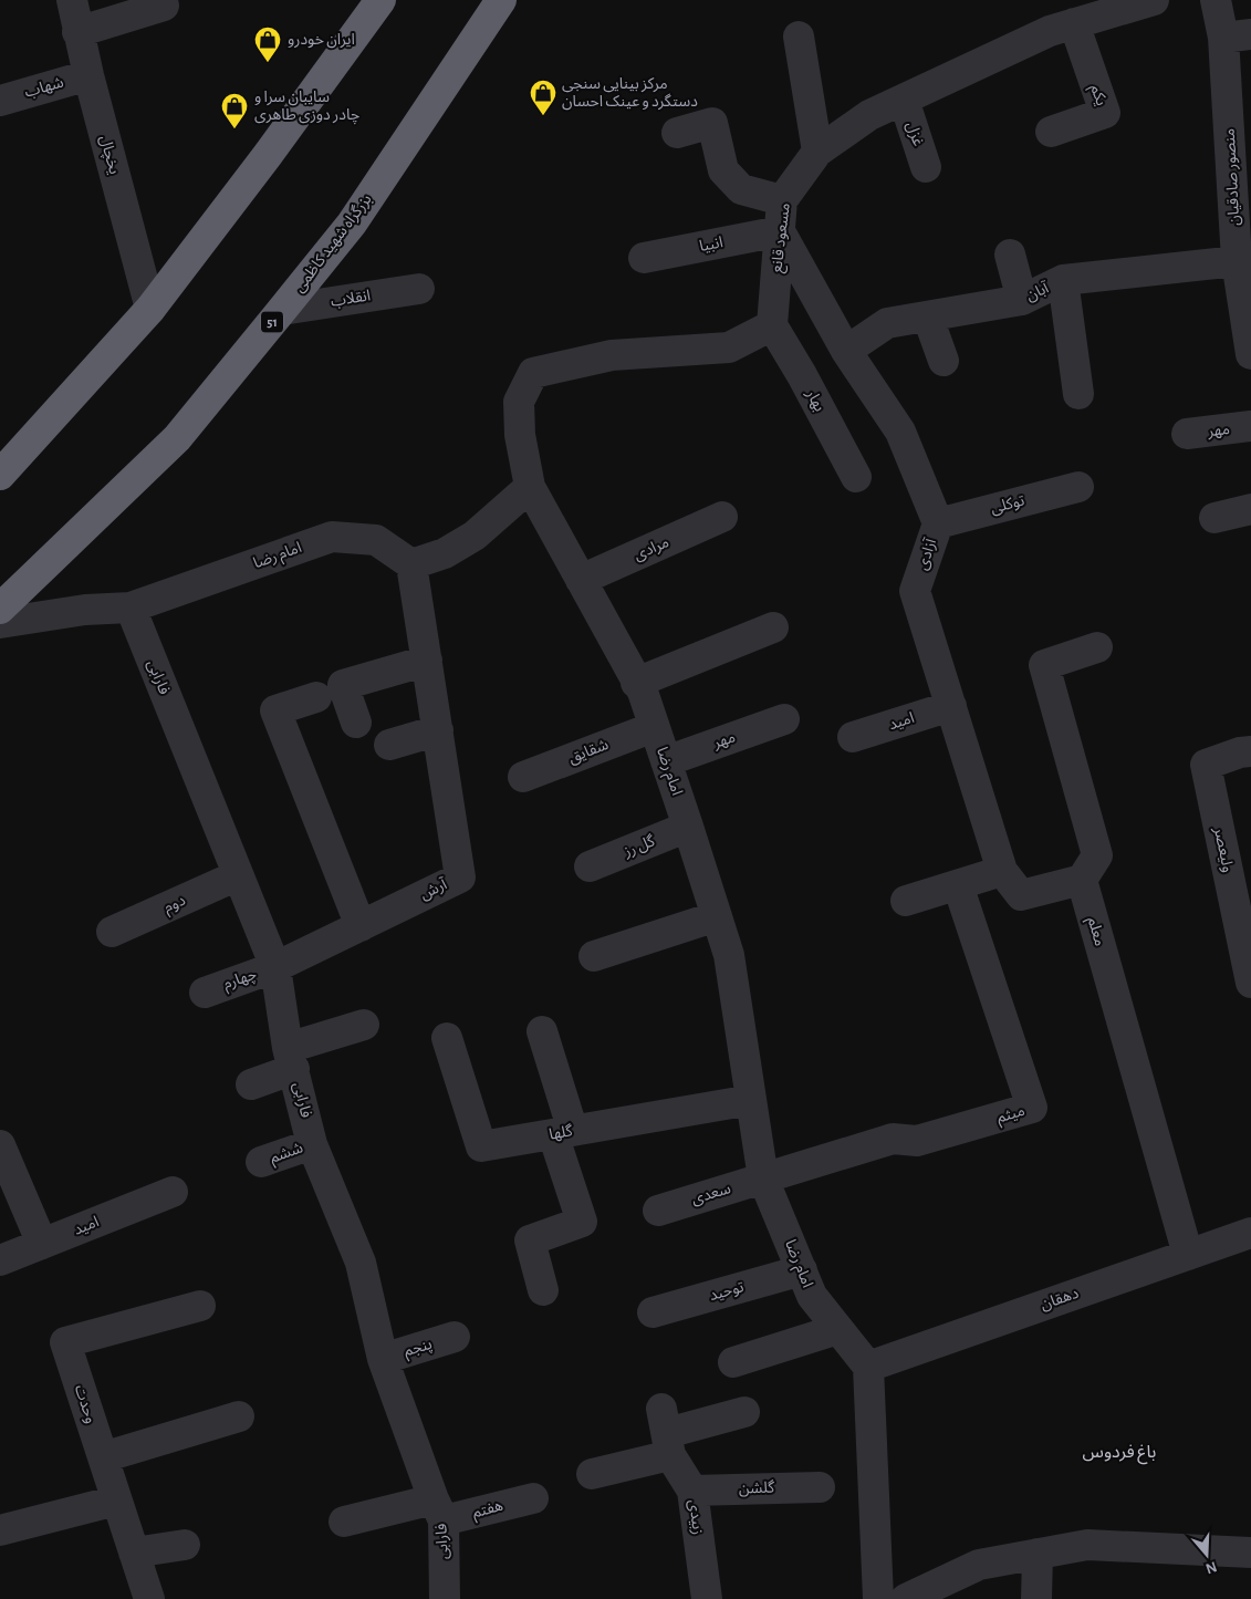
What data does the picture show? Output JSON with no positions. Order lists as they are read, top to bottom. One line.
{"streets":{"highway":["بزرگراه شهید کاظمی","51"],"street":["شهاب","یکم","غزل","یخچال","منصور صادقیان","مسعود قانع","انبیا","آبان","انقلاب","بهار","مهر","توکلی","مرادی","آزادی","امام رضا","فارابی","امید","شقایق","گل رز","ولیعصر","آرش","دوم","معلم","چهارم","میثم","گلها","ششم","سعدی","توحید","دهقان","پنجم","وحدت","گلشن","هفتم","زبیدی"]},"crossings":[["شهاب","یخچال"],["یکم","مسعود قانع"],["غزل","مسعود قانع"],["منصور صادقیان","آبان"],["مسعود قانع","انبیا"],["مسعود قانع","بهار"],["مسعود قانع","آزادی"],["مسعود قانع","امام رضا"],["بزرگراه شهید کاظمی","انقلاب"],["انبیا","آزادی"],["آبان","آزادی"],["بهار","امام رضا"],["مهر","امام رضا"],["توکلی","آزادی"],["مرادی","امام رضا"],["آزادی","امید"],["امام رضا","فارابی"],["امام رضا","شقایق"],["امام رضا","گل رز"],["امام رضا","آرش"],["امام رضا","میثم"],["امام رضا","گلها"],["امام رضا","سعدی"],["امام رضا","توحید"],["امام رضا","دهقان"],["فارابی","آرش"],["فارابی","دوم"],["فارابی","چهارم"],["فارابی","ششم"],["فارابی","پنجم"],["فارابی","هفتم"],["آرش","چهارم"],["معلم","دهقان"],["میثم","سعدی"],["گلشن","زبیدی"]],"districts":["باغ فردوس"],"places":{"shop":["ایران خودرو","مرکز بینایی سنجی دستگرد و عینک احسان","سایبان سرا و چادر دوزی طاهری"]},"north":"bottom"}
